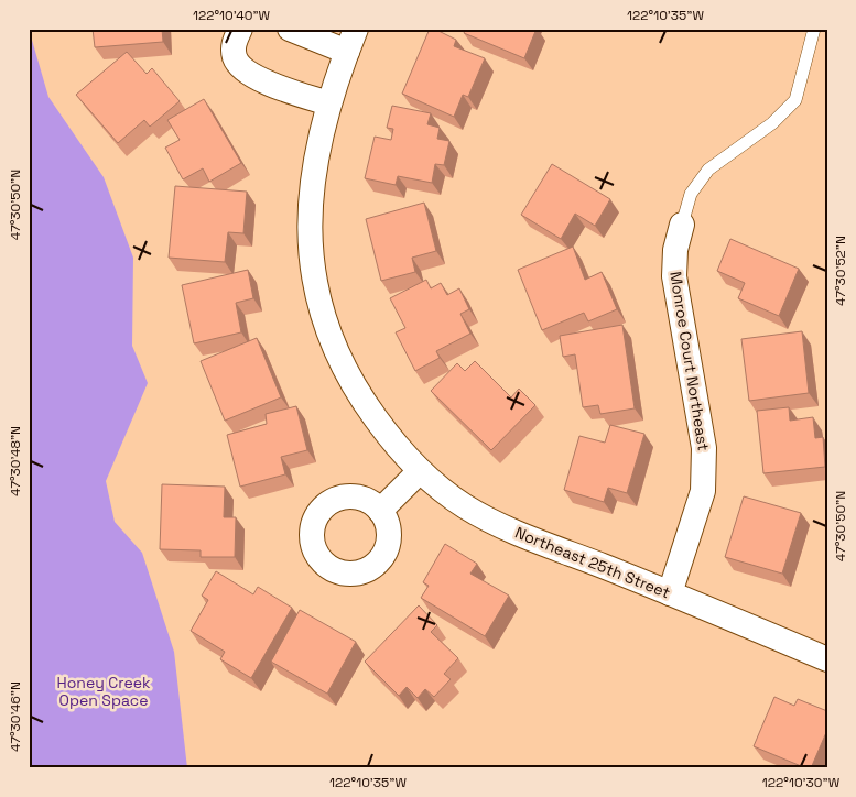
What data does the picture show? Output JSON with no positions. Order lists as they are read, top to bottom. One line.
{"streets":{"street":["Monroe Court Northeast","Northeast 25th Street"]},"crossings":[["Monroe Court Northeast","Northeast 25th Street"]],"parks":["Honey Creek Open Space"],"coordinates":["122°10'40\"W","122°10'35\"W","47°30'50\"N","47°30'52\"N","47°30'48\"N","47°30'46\"N","122°10'30\"W"]}
